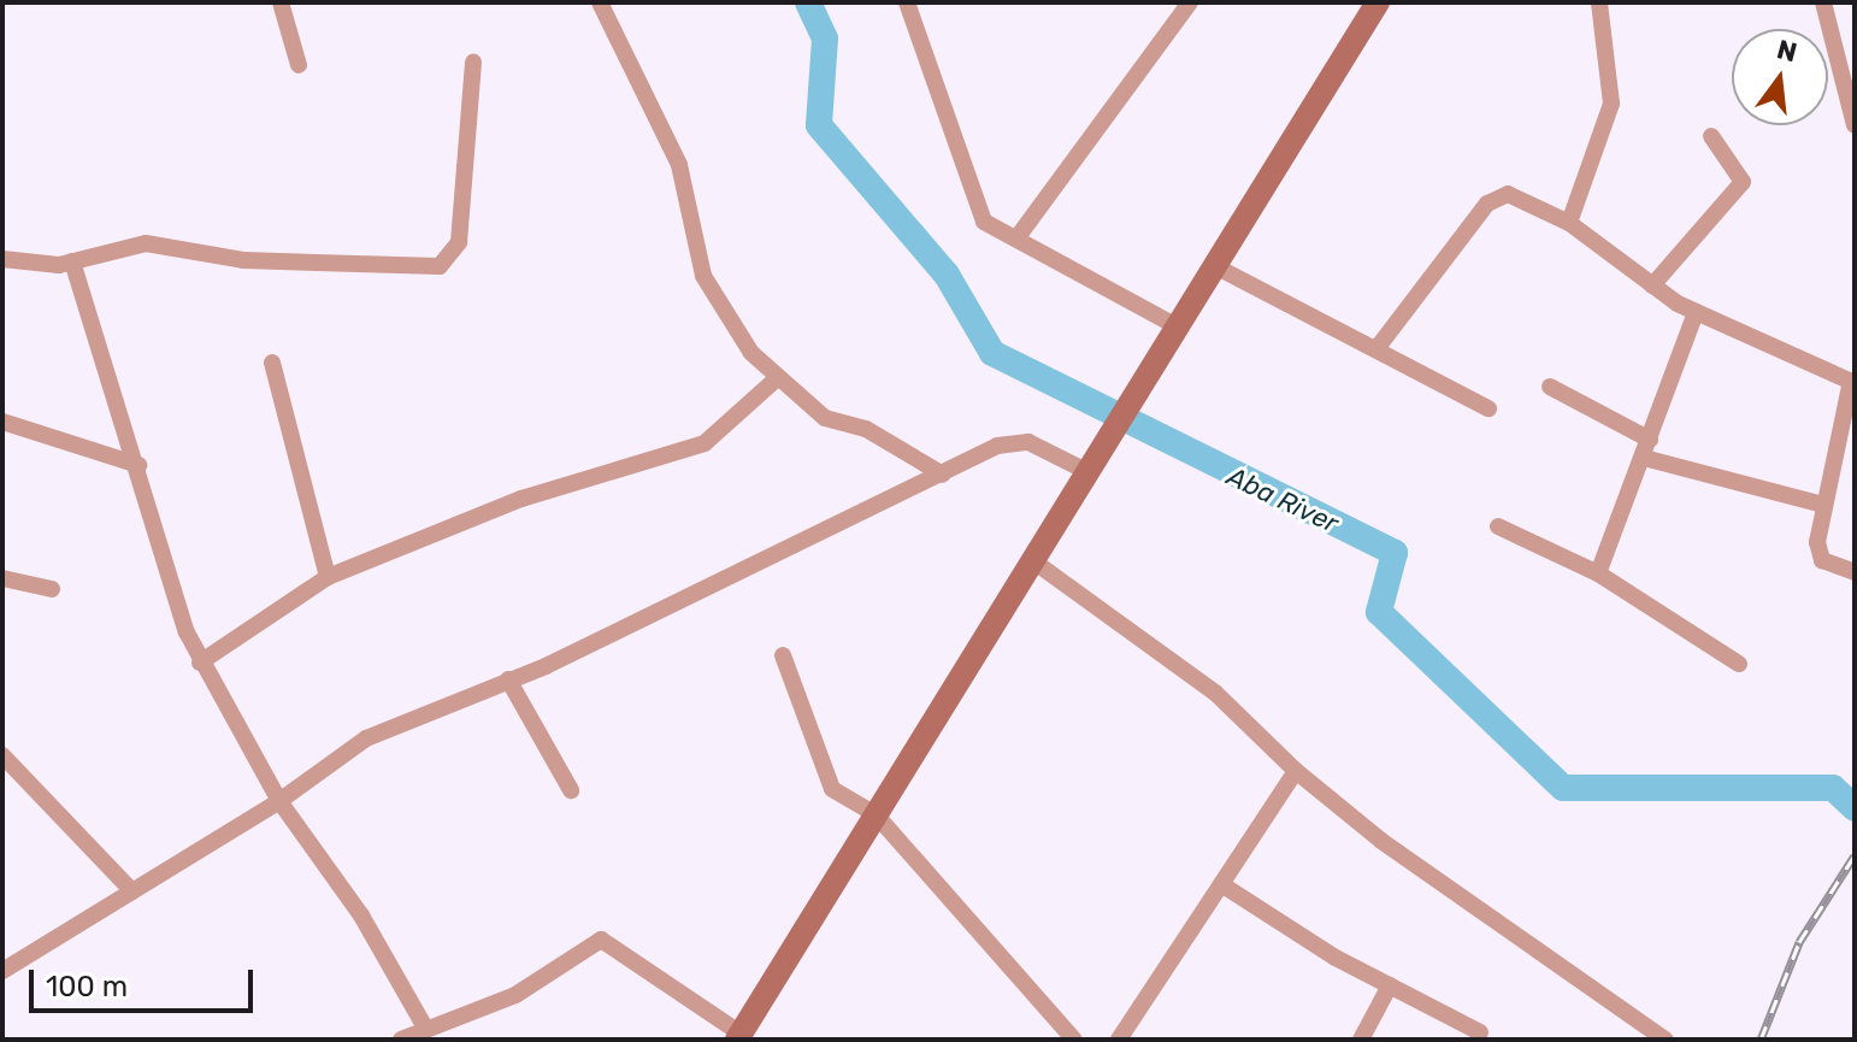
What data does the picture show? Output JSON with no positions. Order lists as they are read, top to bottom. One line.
{"water":["Aba River"],"scale_bar":"100 m","north":"top"}
